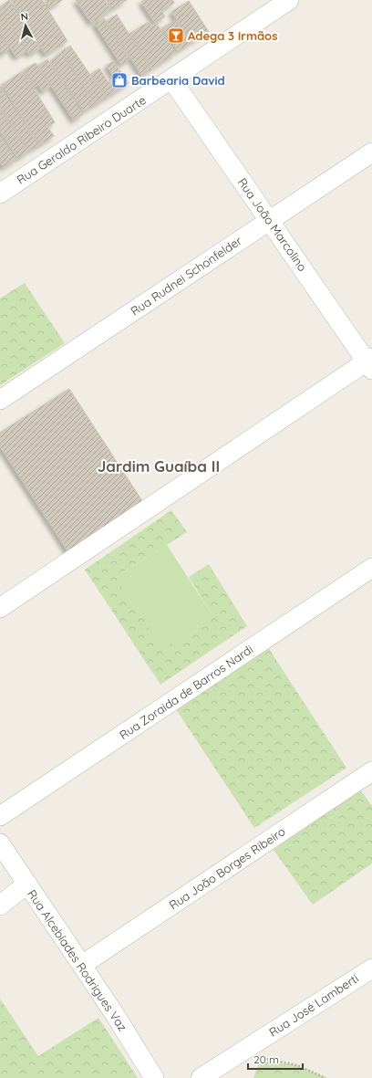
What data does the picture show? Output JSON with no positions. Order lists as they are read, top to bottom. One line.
{"streets":{"street":["Rua Geraldo Ribeiro Duarte","Rua João Marcolino","Rua Rudnei Schonfelder","Rua Zoraida de Barros Nardi","Rua João Borges Ribeiro","Rua Alcebíades Rodrigues Vaz","Rua José Lamberti"]},"crossings":[["Rua Geraldo Ribeiro Duarte","Rua João Marcolino"],["Rua João Marcolino","Rua Rudnei Schonfelder"],["Rua João Borges Ribeiro","Rua Alcebíades Rodrigues Vaz"]],"districts":["Jardim Guaíba II"],"places":{"bar":["Adega 3 Irmãos"],"shop":["Barbearia David"]},"scale_bar":"20 m","north":"top"}
